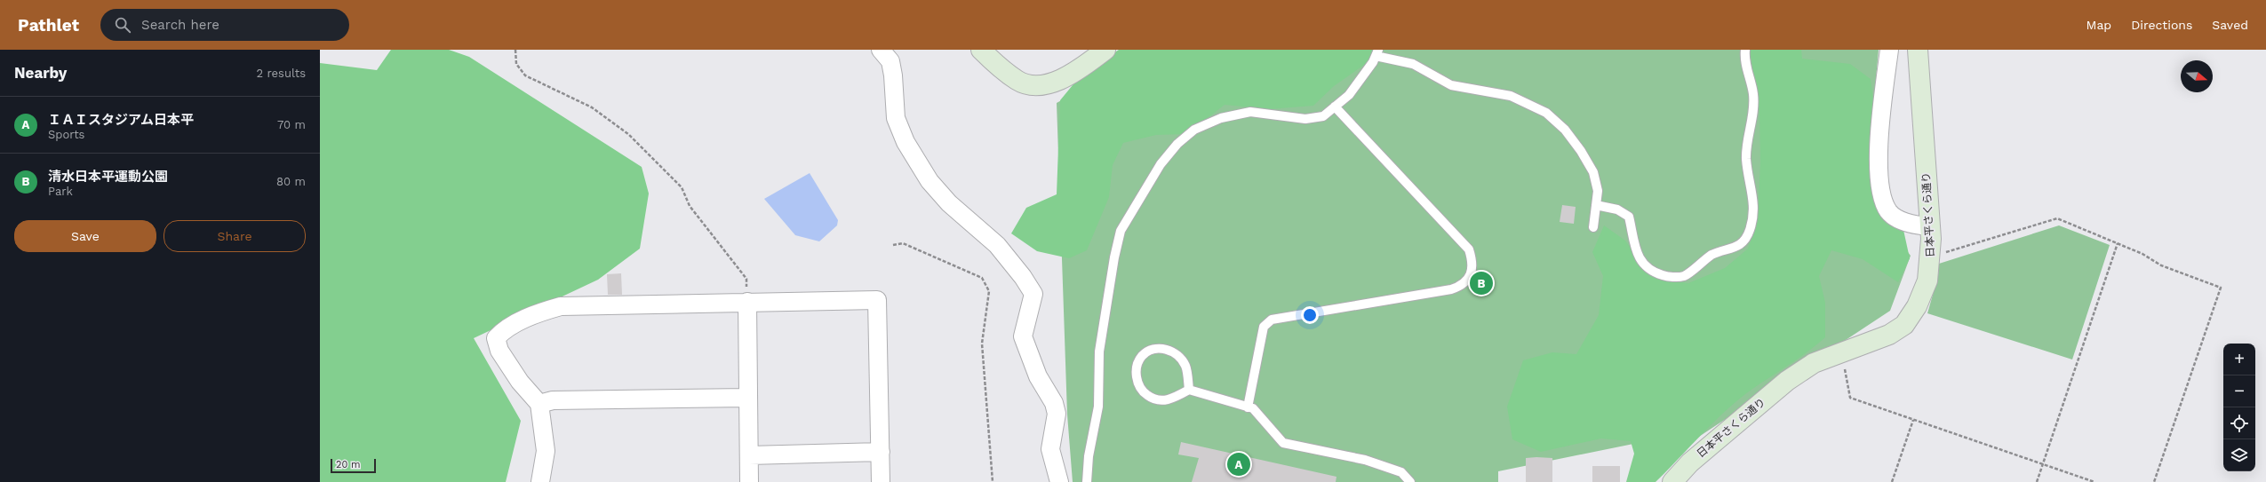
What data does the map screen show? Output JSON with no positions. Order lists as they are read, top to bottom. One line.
{"streets":{"street":["日本平さくら通り"]},"scale_bar":"20 m","north":"right","page":{"header":"Pathlet","search":"Search here","nav":["Map","Directions","Saved"],"heading":["Nearby","2 results"],"list":[{"mark":"A","name":"ＩＡＩスタジアム日本平","note":"Sports","value":"70 m"},{"mark":"B","name":"清水日本平運動公園","note":"Park","value":"80 m"}],"buttons":["Save","Share"],"pins":["B","A"],"map_buttons":["+","−"],"scale":"20 m"}}
